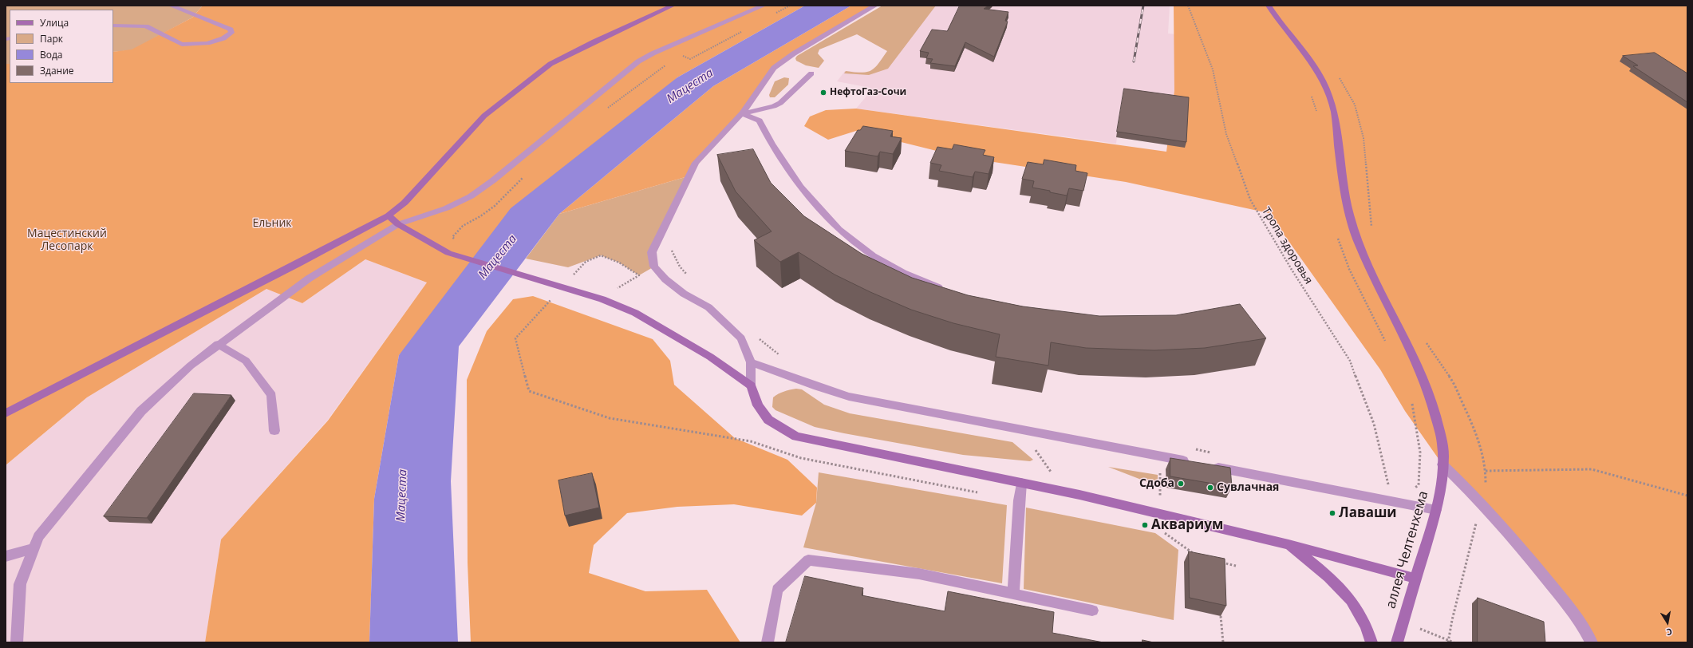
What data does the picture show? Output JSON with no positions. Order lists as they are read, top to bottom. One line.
{"streets":{"street":["аллея Челтенхема"],"path":["Тропа здоровья"]},"water":["Мацеста"],"parks":["Ельник","Мацестинский Лесопарк"],"places":["НефтоГаз-Сочи","Сдоба","Сувлачная","Лаваши","Аквариум"],"legend":["Улица","Парк","Вода","Здание"],"north":"bottom"}
